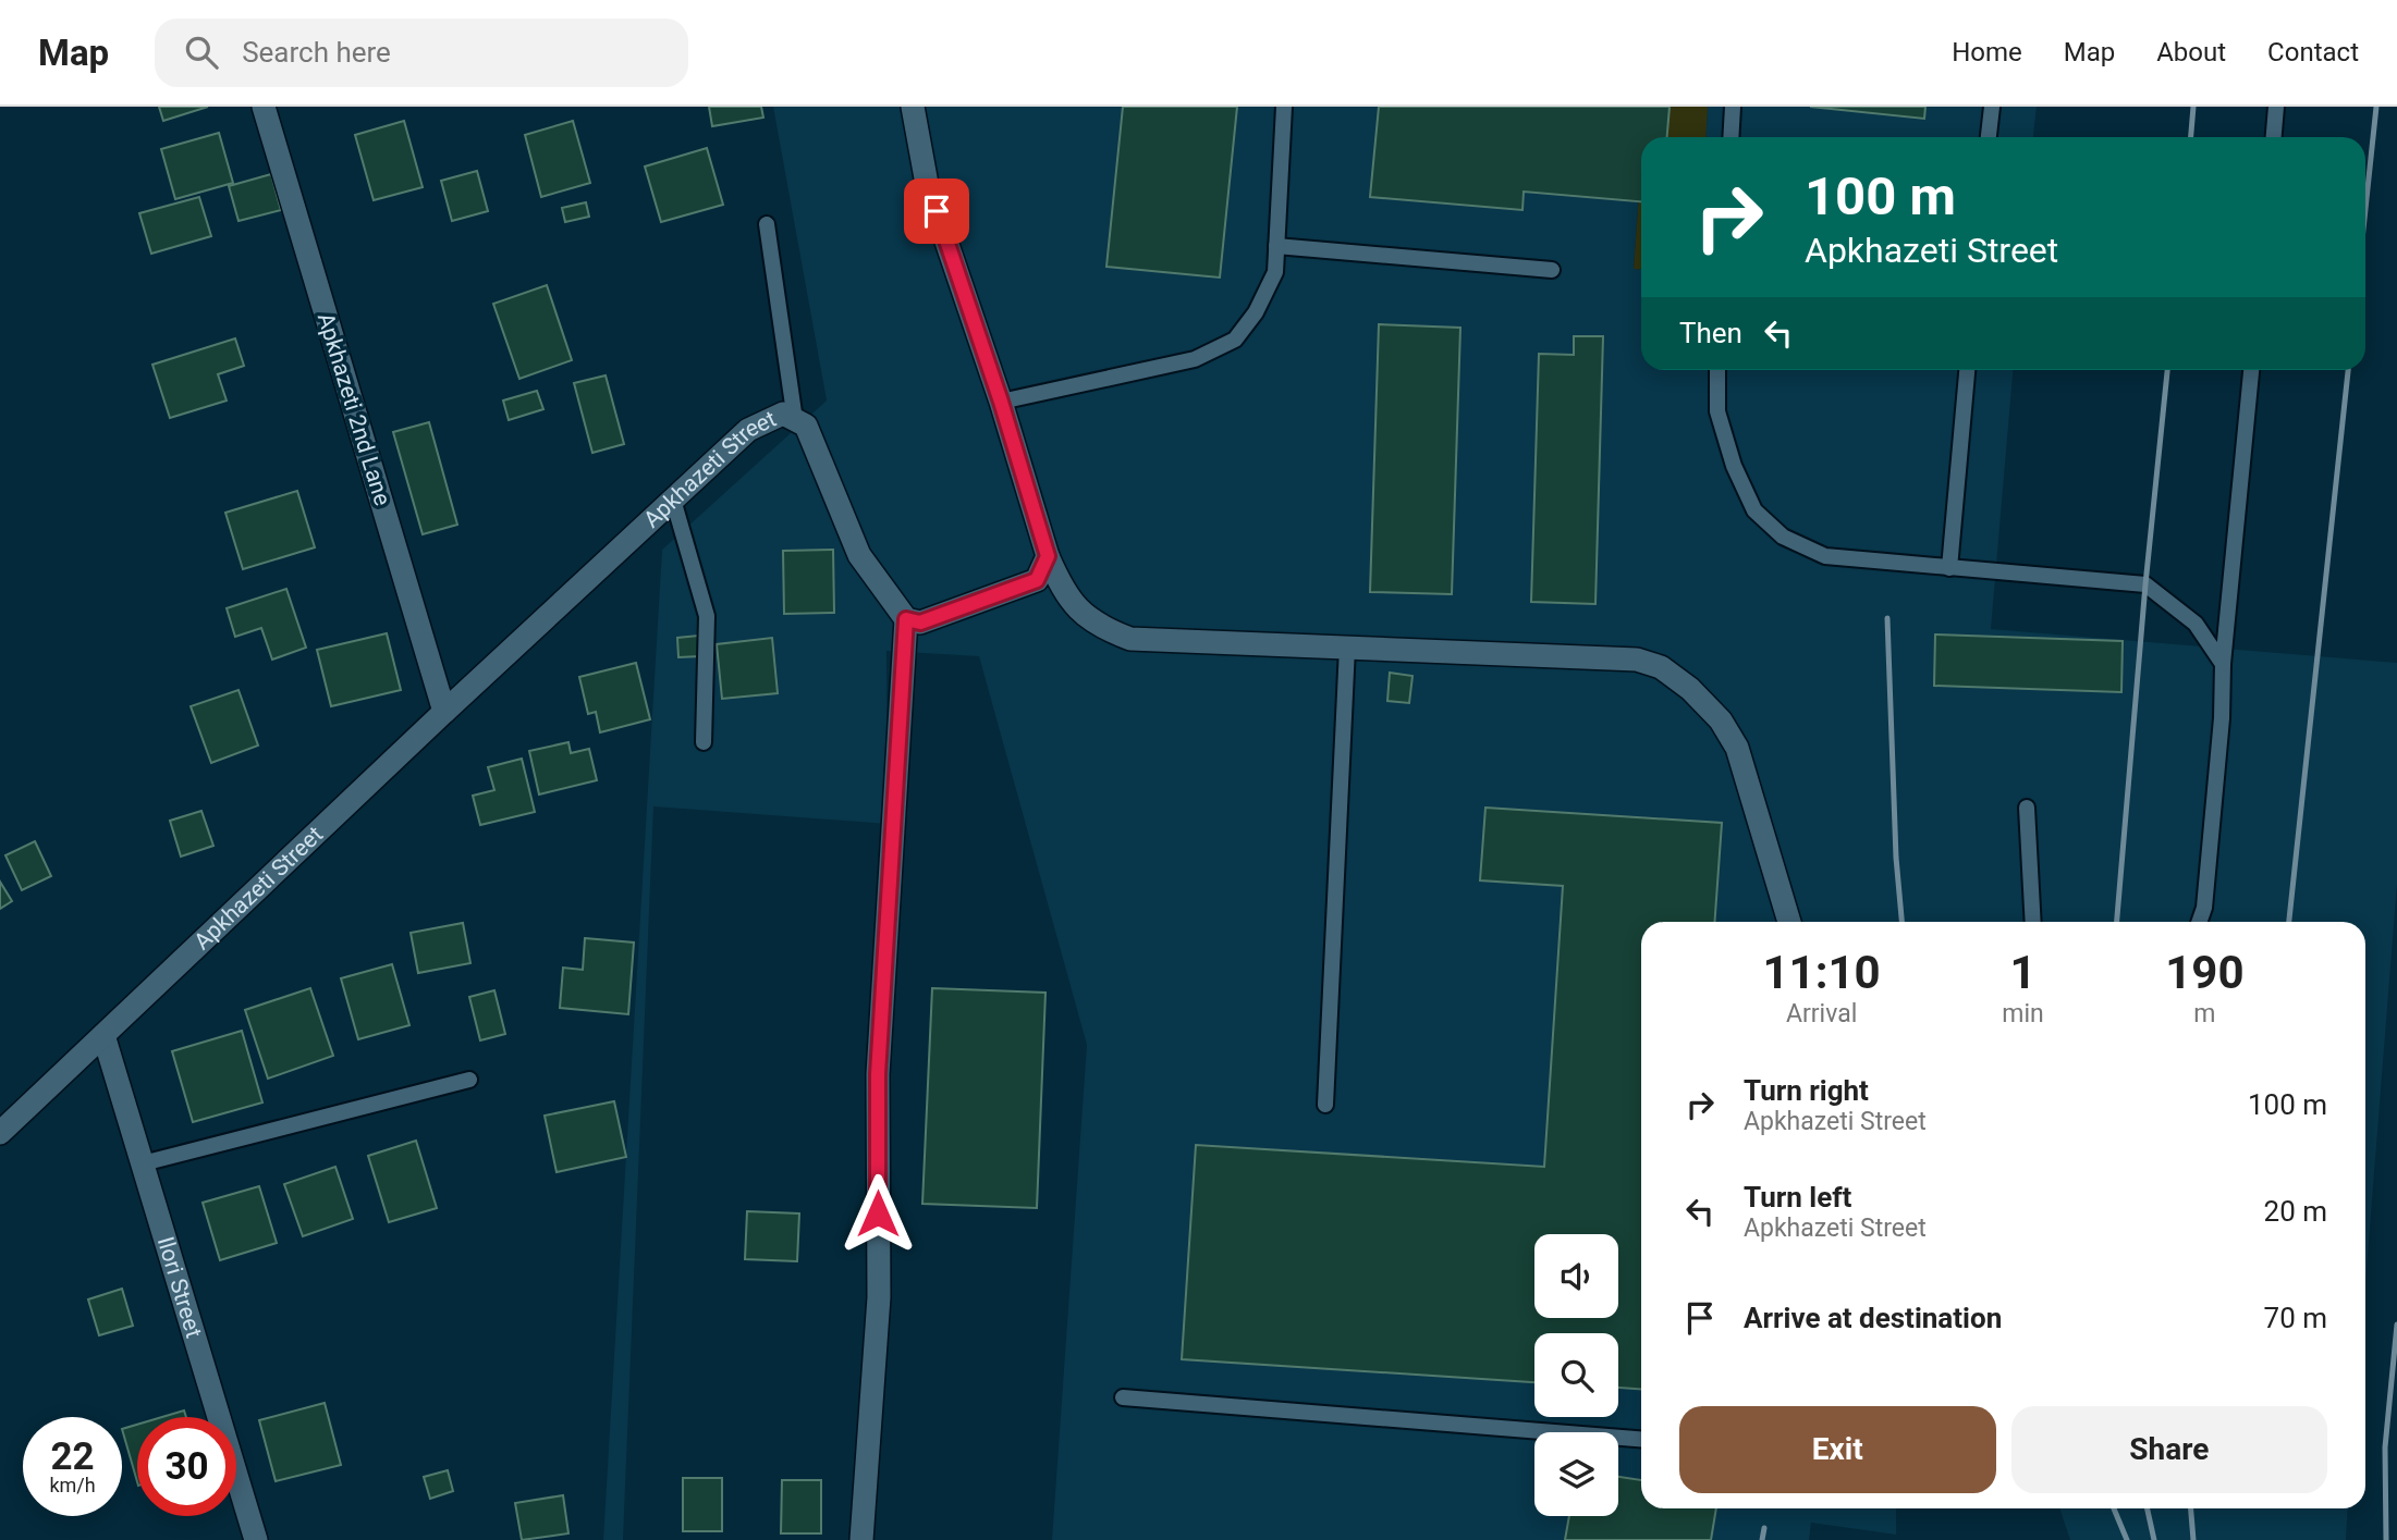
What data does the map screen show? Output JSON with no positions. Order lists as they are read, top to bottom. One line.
{"streets":{"street":["Apkhazeti 2nd Lane","Apkhazeti Street","Ilori Street"]},"crossings":[["Apkhazeti 2nd Lane","Apkhazeti Street"],["Apkhazeti Street","Ilori Street"]],"page":{"header":"Map","search":"Search here","nav":["Home","Map","About","Contact"],"turn":["100 m","Apkhazeti Street"],"then":"Then","eta":["11:10","Arrival","1","min","190","m"],"list":[{"name":"Turn right","note":"Apkhazeti Street","value":"100 m"},{"name":"Turn left","note":"Apkhazeti Street","value":"20 m"},{"name":"Arrive at destination","value":"70 m"}],"buttons":["Exit","Share"],"speed":"22 km/h","limit":"30"}}
